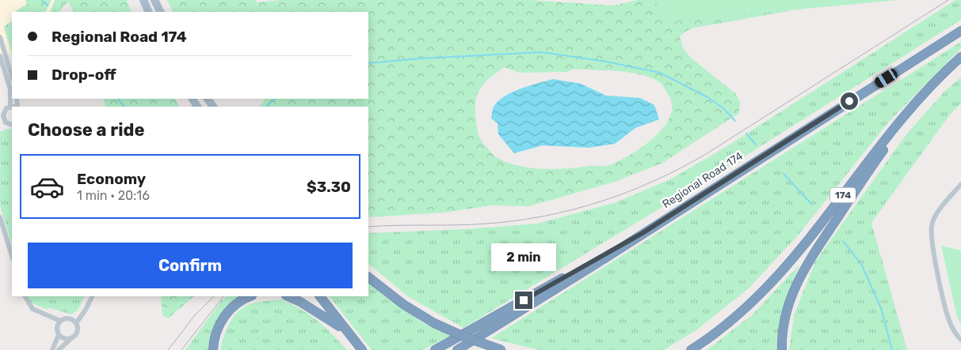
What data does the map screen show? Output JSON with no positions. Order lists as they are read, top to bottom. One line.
{"streets":{"highway":["Regional Road 174","174"]},"page":{"banner":["Regional Road 174","Drop-off"],"heading":"Choose a ride","list":[{"name":"Economy","note":"1 min · 20:16","value":"$3.30"}],"buttons":"Confirm","bubble":"2 min"}}
